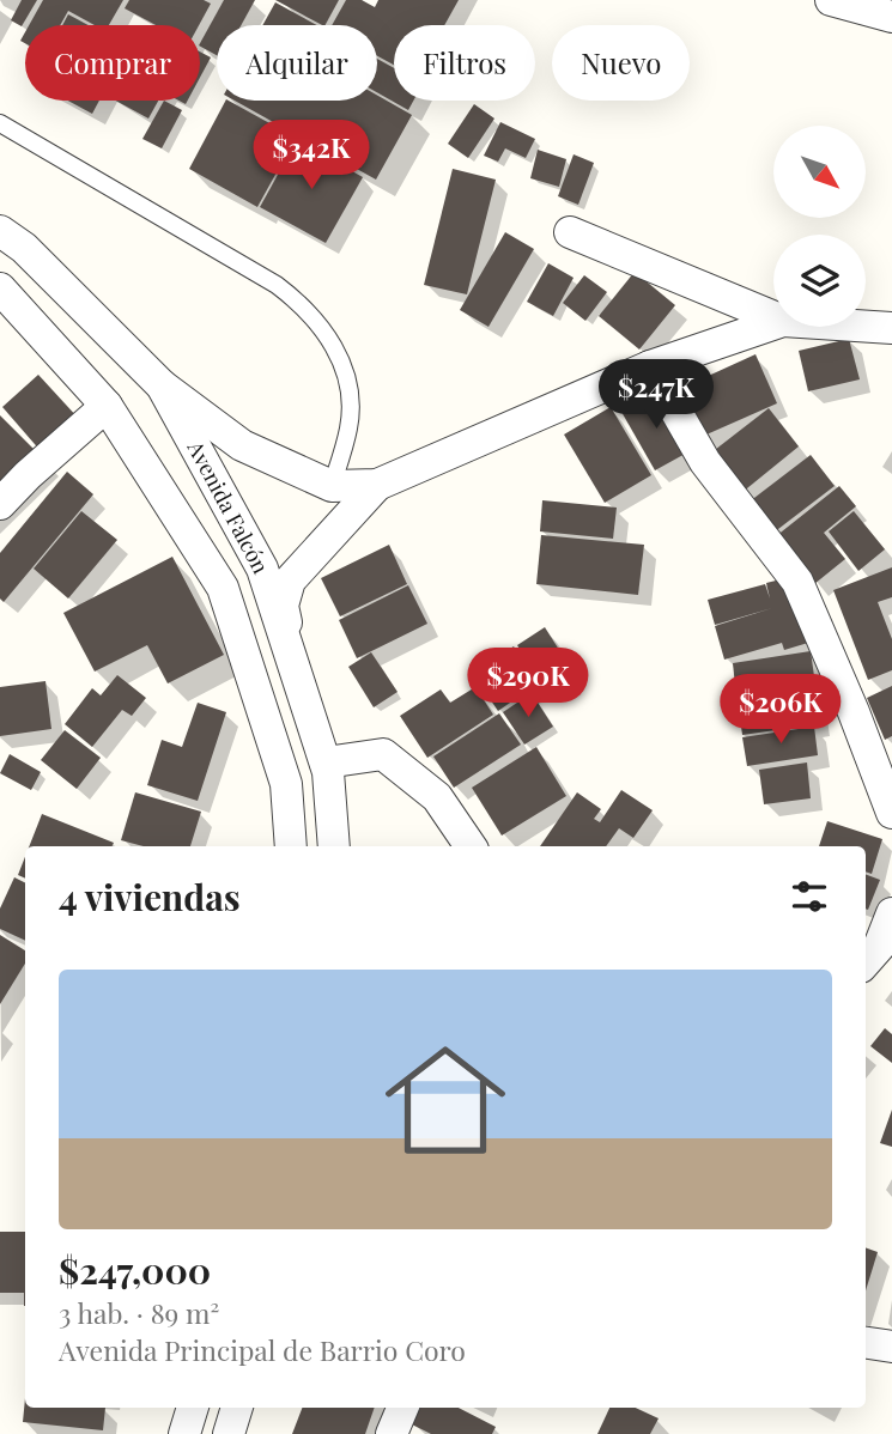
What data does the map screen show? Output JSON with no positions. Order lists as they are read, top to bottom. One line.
{"streets":{"street":["Avenida Falcón"]},"north":"bottom right","page":{"chip":["Comprar","Alquilar","Filtros","Nuevo"],"price":["$342K","$247K","$290K","$206K"],"heading":"4 viviendas","list":[{"name":"$247,000","note":"3 hab. · 89 m² · Avenida Principal de Barrio Coro"}]}}
